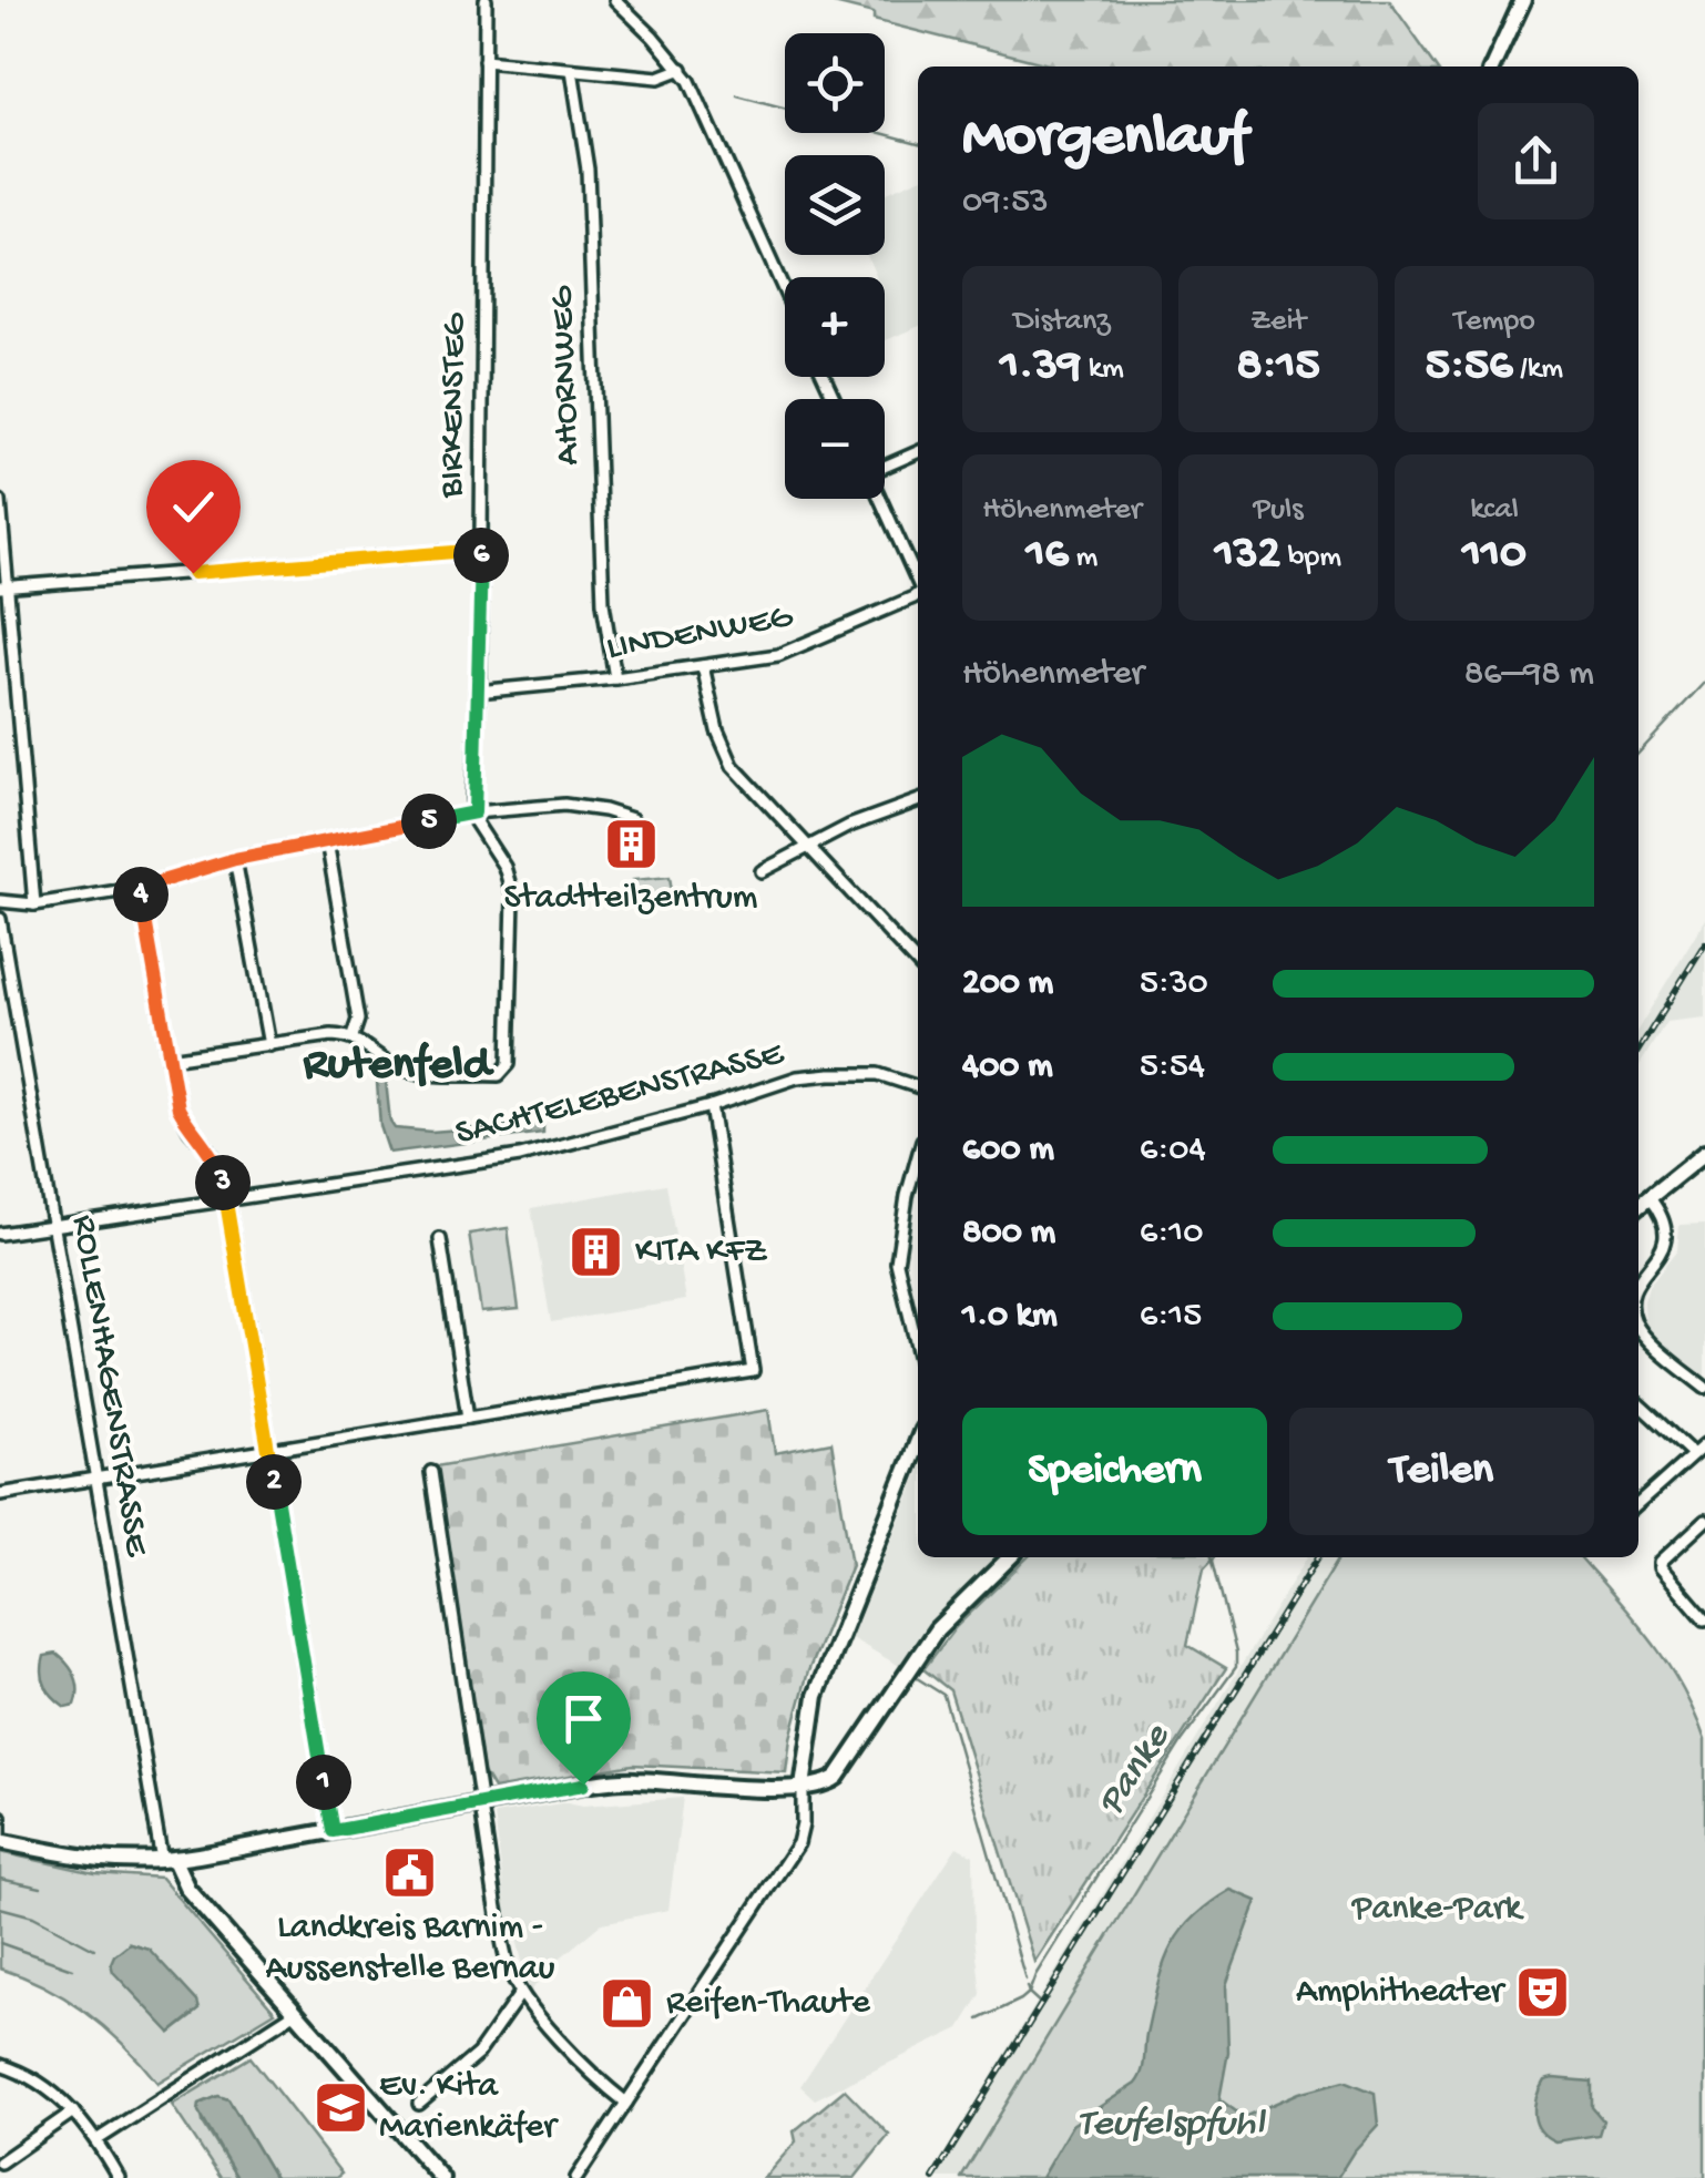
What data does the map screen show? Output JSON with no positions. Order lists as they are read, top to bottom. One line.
{"streets":{"street":["AHORNWEG","BIRKENSTEG","LINDENWEG","SACHTELEBENSTRASSE","ROLLENHAGENSTRASSE"]},"crossings":[["AHORNWEG","LINDENWEG"],["BIRKENSTEG","LINDENWEG"],["SACHTELEBENSTRASSE","ROLLENHAGENSTRASSE"]],"districts":["Rutenfeld"],"water":["Panke","Teufelspfuhl"],"parks":["Panke-Park"],"places":{"building":["Stadtteilzentrum","KITA KFZ"],"public building":["Landkreis Barnim - Aussenstelle Bernau"],"theatre":["Amphitheater"],"shop":["Reifen-Thaute"],"school or university":["Ev. Kita Marienkäfer"]},"page":{"map_buttons":["+","−"],"heading":["Morgenlauf","09:53"],"stats":[["Distanz","1.39 km"],["Zeit","8:15"],["Tempo","5:56 /km"],["Höhenmeter","16 m"],["Puls","132 bpm"],["kcal","110"]],"pins":["6","5","4","3","2","1"],"chart":["Höhenmeter","86–98 m"],"list":[{"name":"200 m","note":"5:30"},{"name":"400 m","note":"5:54"},{"name":"600 m","note":"6:04"},{"name":"800 m","note":"6:10"},{"name":"1.0 km","note":"6:15"}],"buttons":["Speichern","Teilen"]}}
